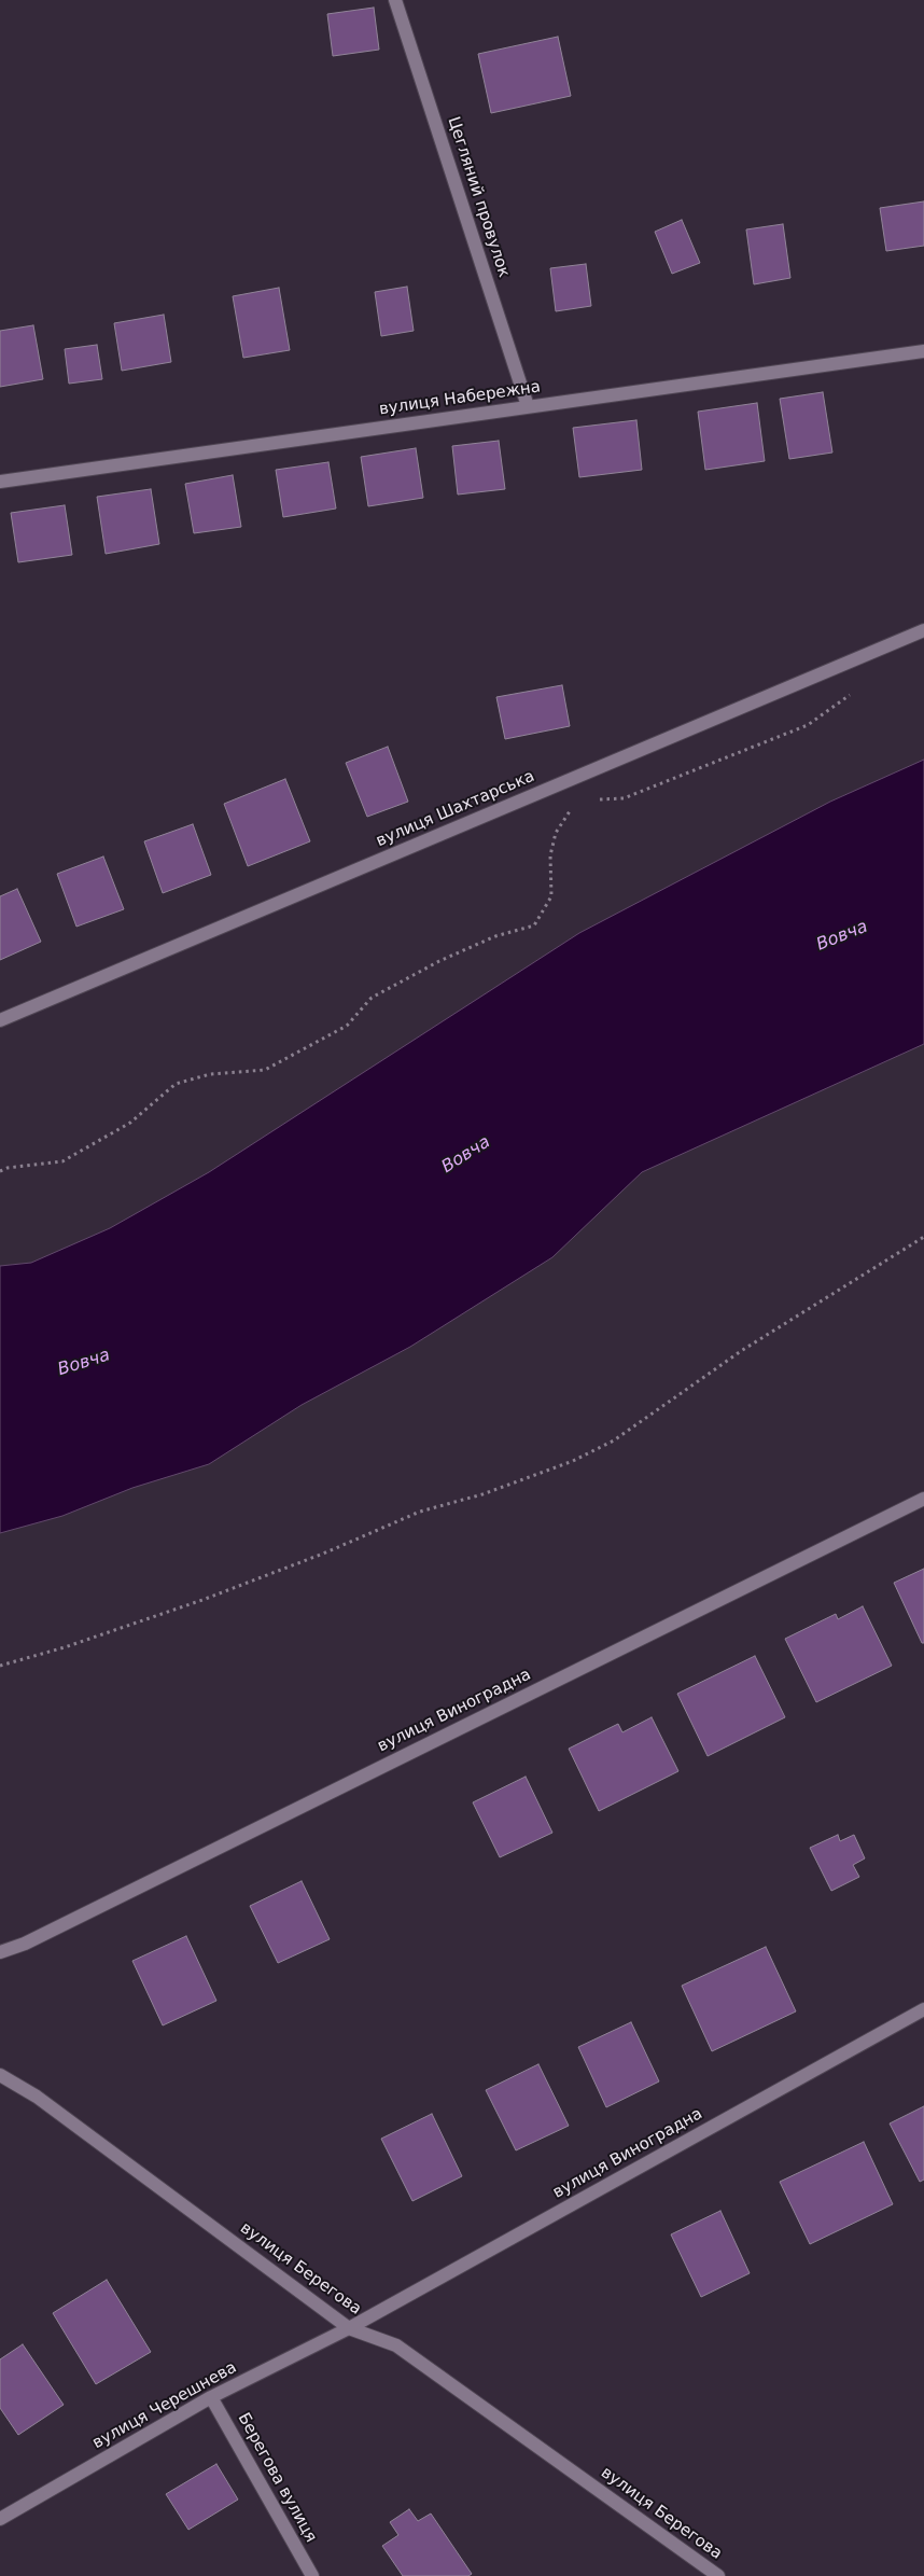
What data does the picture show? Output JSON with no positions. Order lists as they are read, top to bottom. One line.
{"streets":{"street":["Цегляний провулок","вулиця Набережна","вулиця Шахтарська","вулиця Виноградна","вулиця Берегова","вулиця Черешнева","Берегова вулиця"]},"crossings":[["Цегляний провулок","вулиця Набережна"],["вулиця Виноградна","вулиця Берегова"],["вулиця Виноградна","вулиця Черешнева"],["вулиця Берегова","вулиця Черешнева"],["вулиця Черешнева","Берегова вулиця"]],"water":["Вовча"]}
